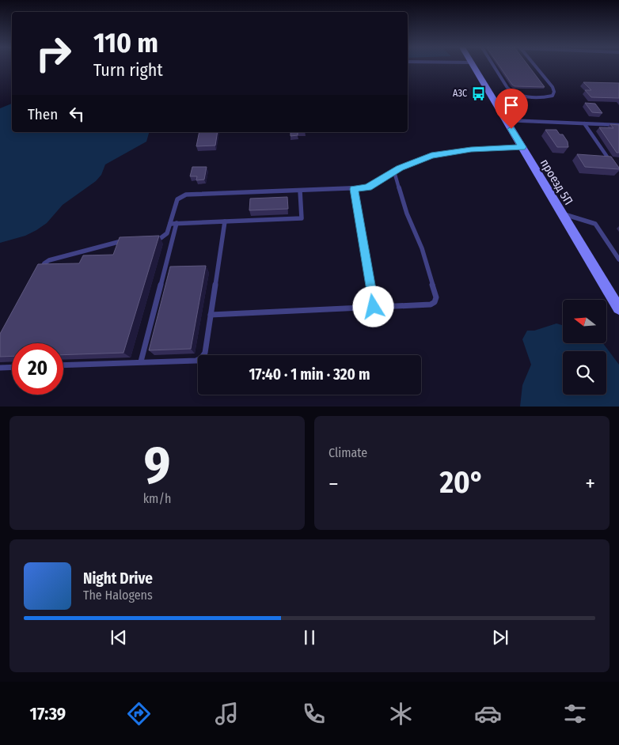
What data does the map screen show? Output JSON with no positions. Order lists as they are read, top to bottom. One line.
{"streets":{"street":["проезд 5П"]},"places":{"bus stop":["АЗС"]},"north":"left","page":{"turn":["110 m","Turn right"],"then":"Then","limit":"20","trip":"17:40 · 1 min · 320 m","tile":[["9","km/h"],"Climate"],"heat":["−","20°","+"],"song":["Night Drive","The Halogens"],"tabs":"17:39"}}
